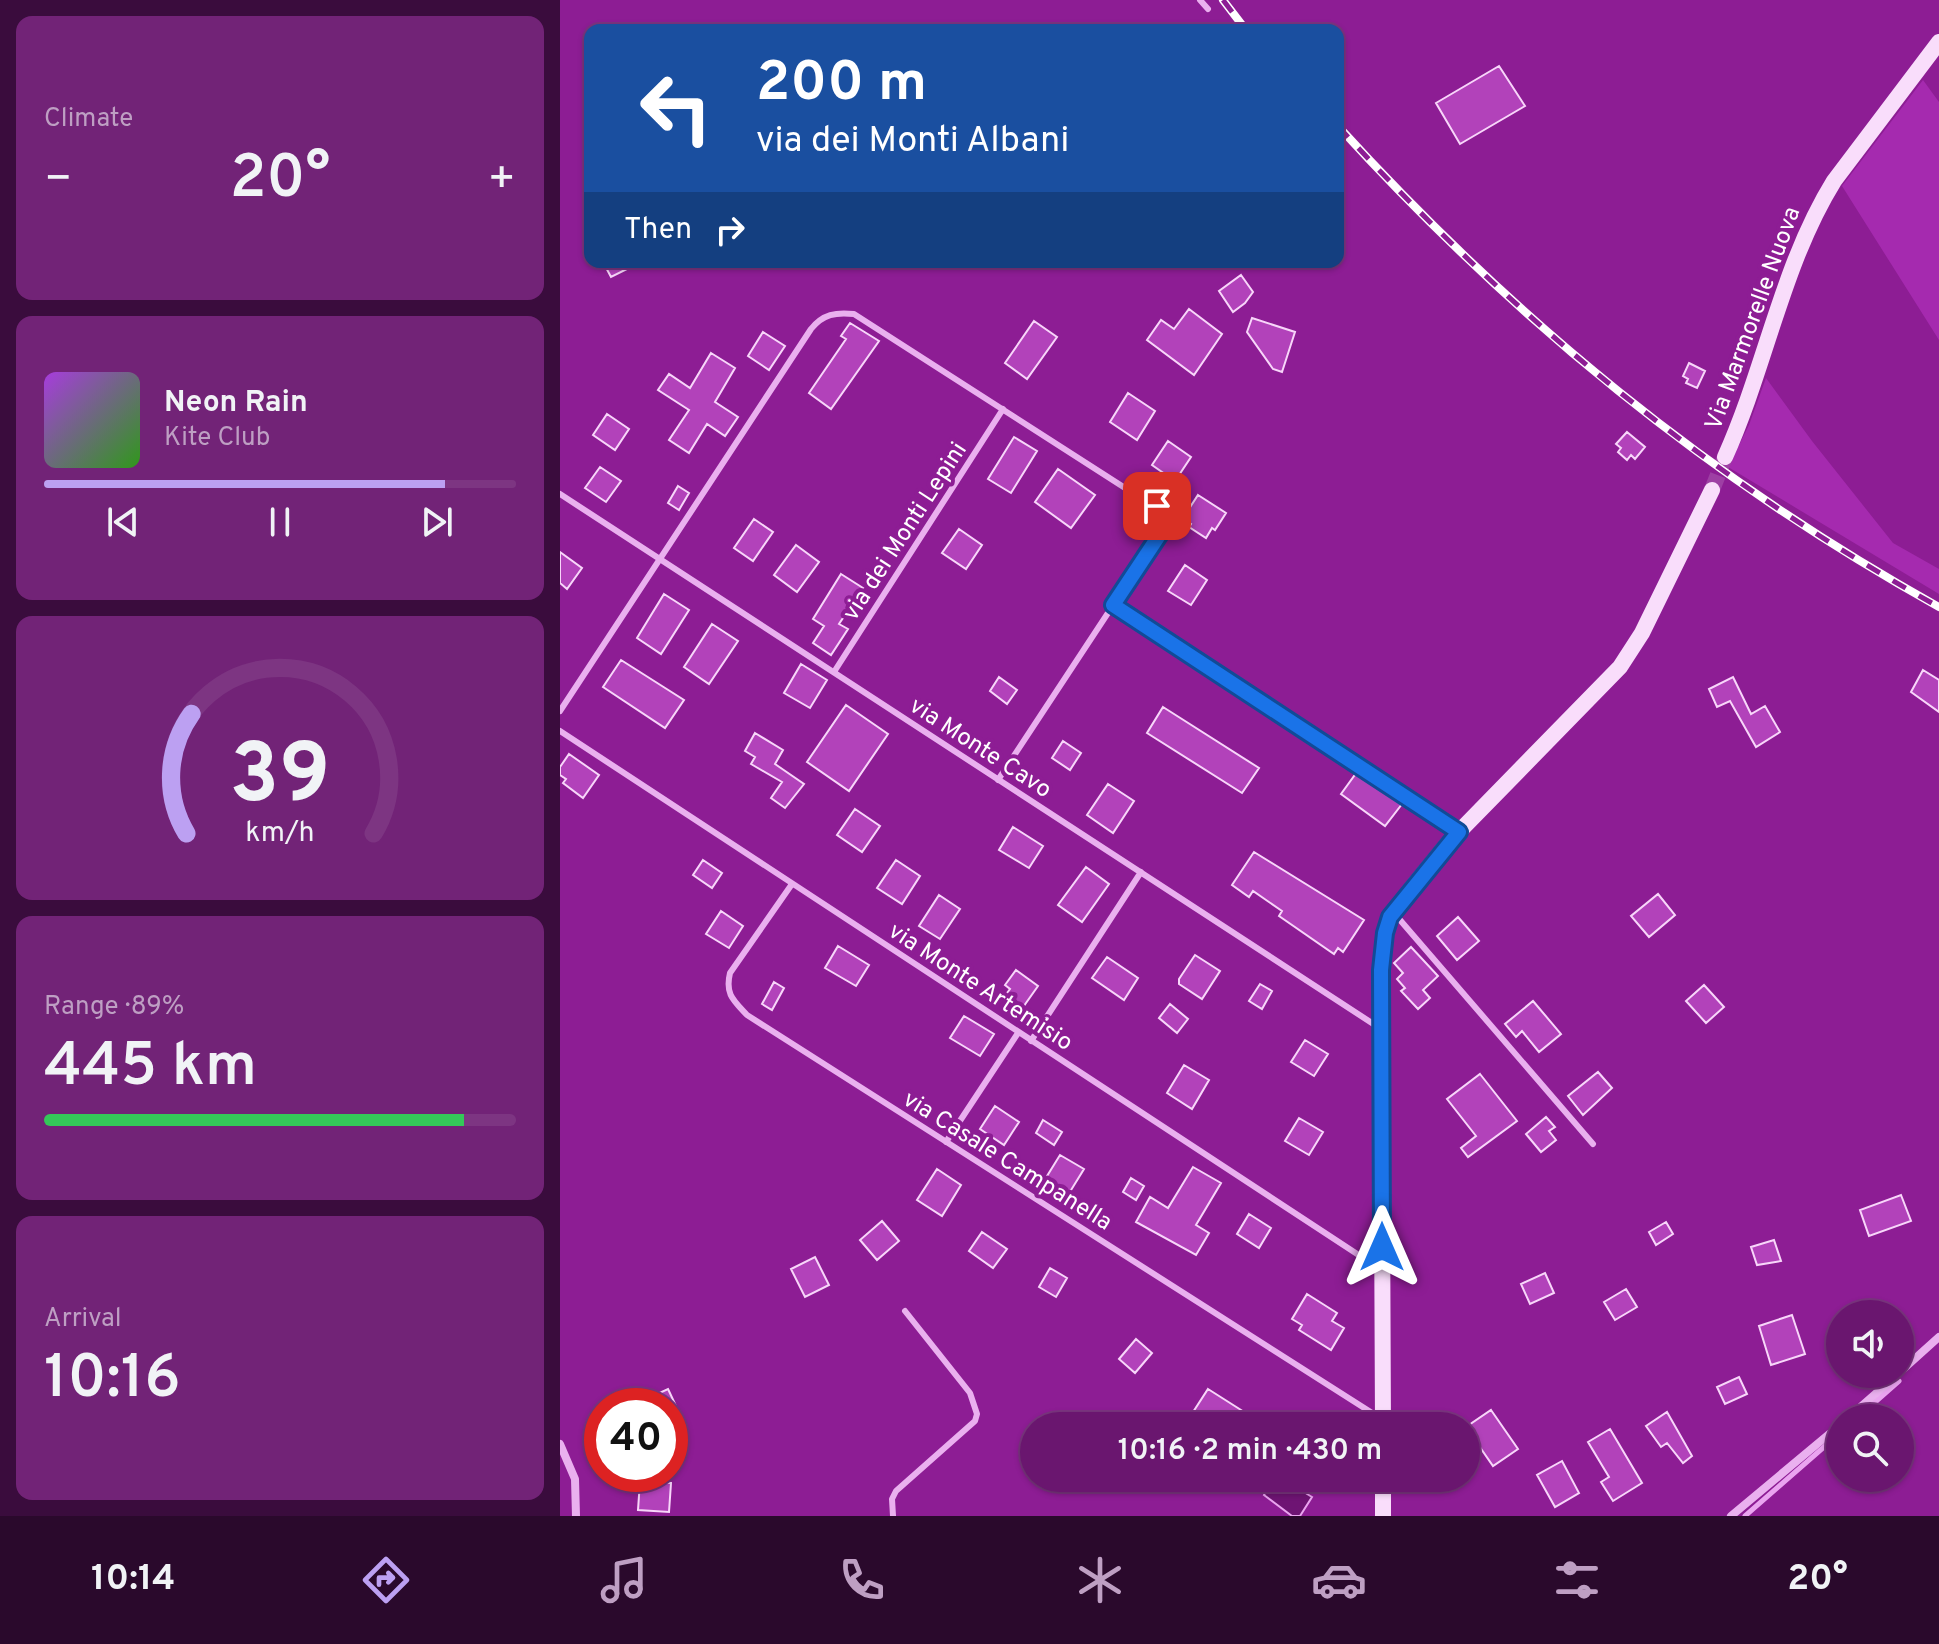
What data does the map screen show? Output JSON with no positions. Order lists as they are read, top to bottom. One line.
{"streets":{"street":["Via Marmorelle Nuova"],"lane":["via dei Monti Lepini","via Monte Cavo","via Monte Artemisio","via Casale Campanella"]},"crossings":[["via dei Monti Lepini","via Monte Cavo"],["via Monte Artemisio","via Casale Campanella"]],"page":{"tile":["Climate",["Range · 89%","445 km"],["Arrival","10:16"]],"turn":["200 m","via dei Monti Albani"],"heat":["−","20°","+"],"then":"Then","song":["Neon Rain","Kite Club"],"limit":"40","trip":"10:16 · 2 min · 430 m","tabs":["10:14","20°"],"gauge":["39","km/h"]}}
